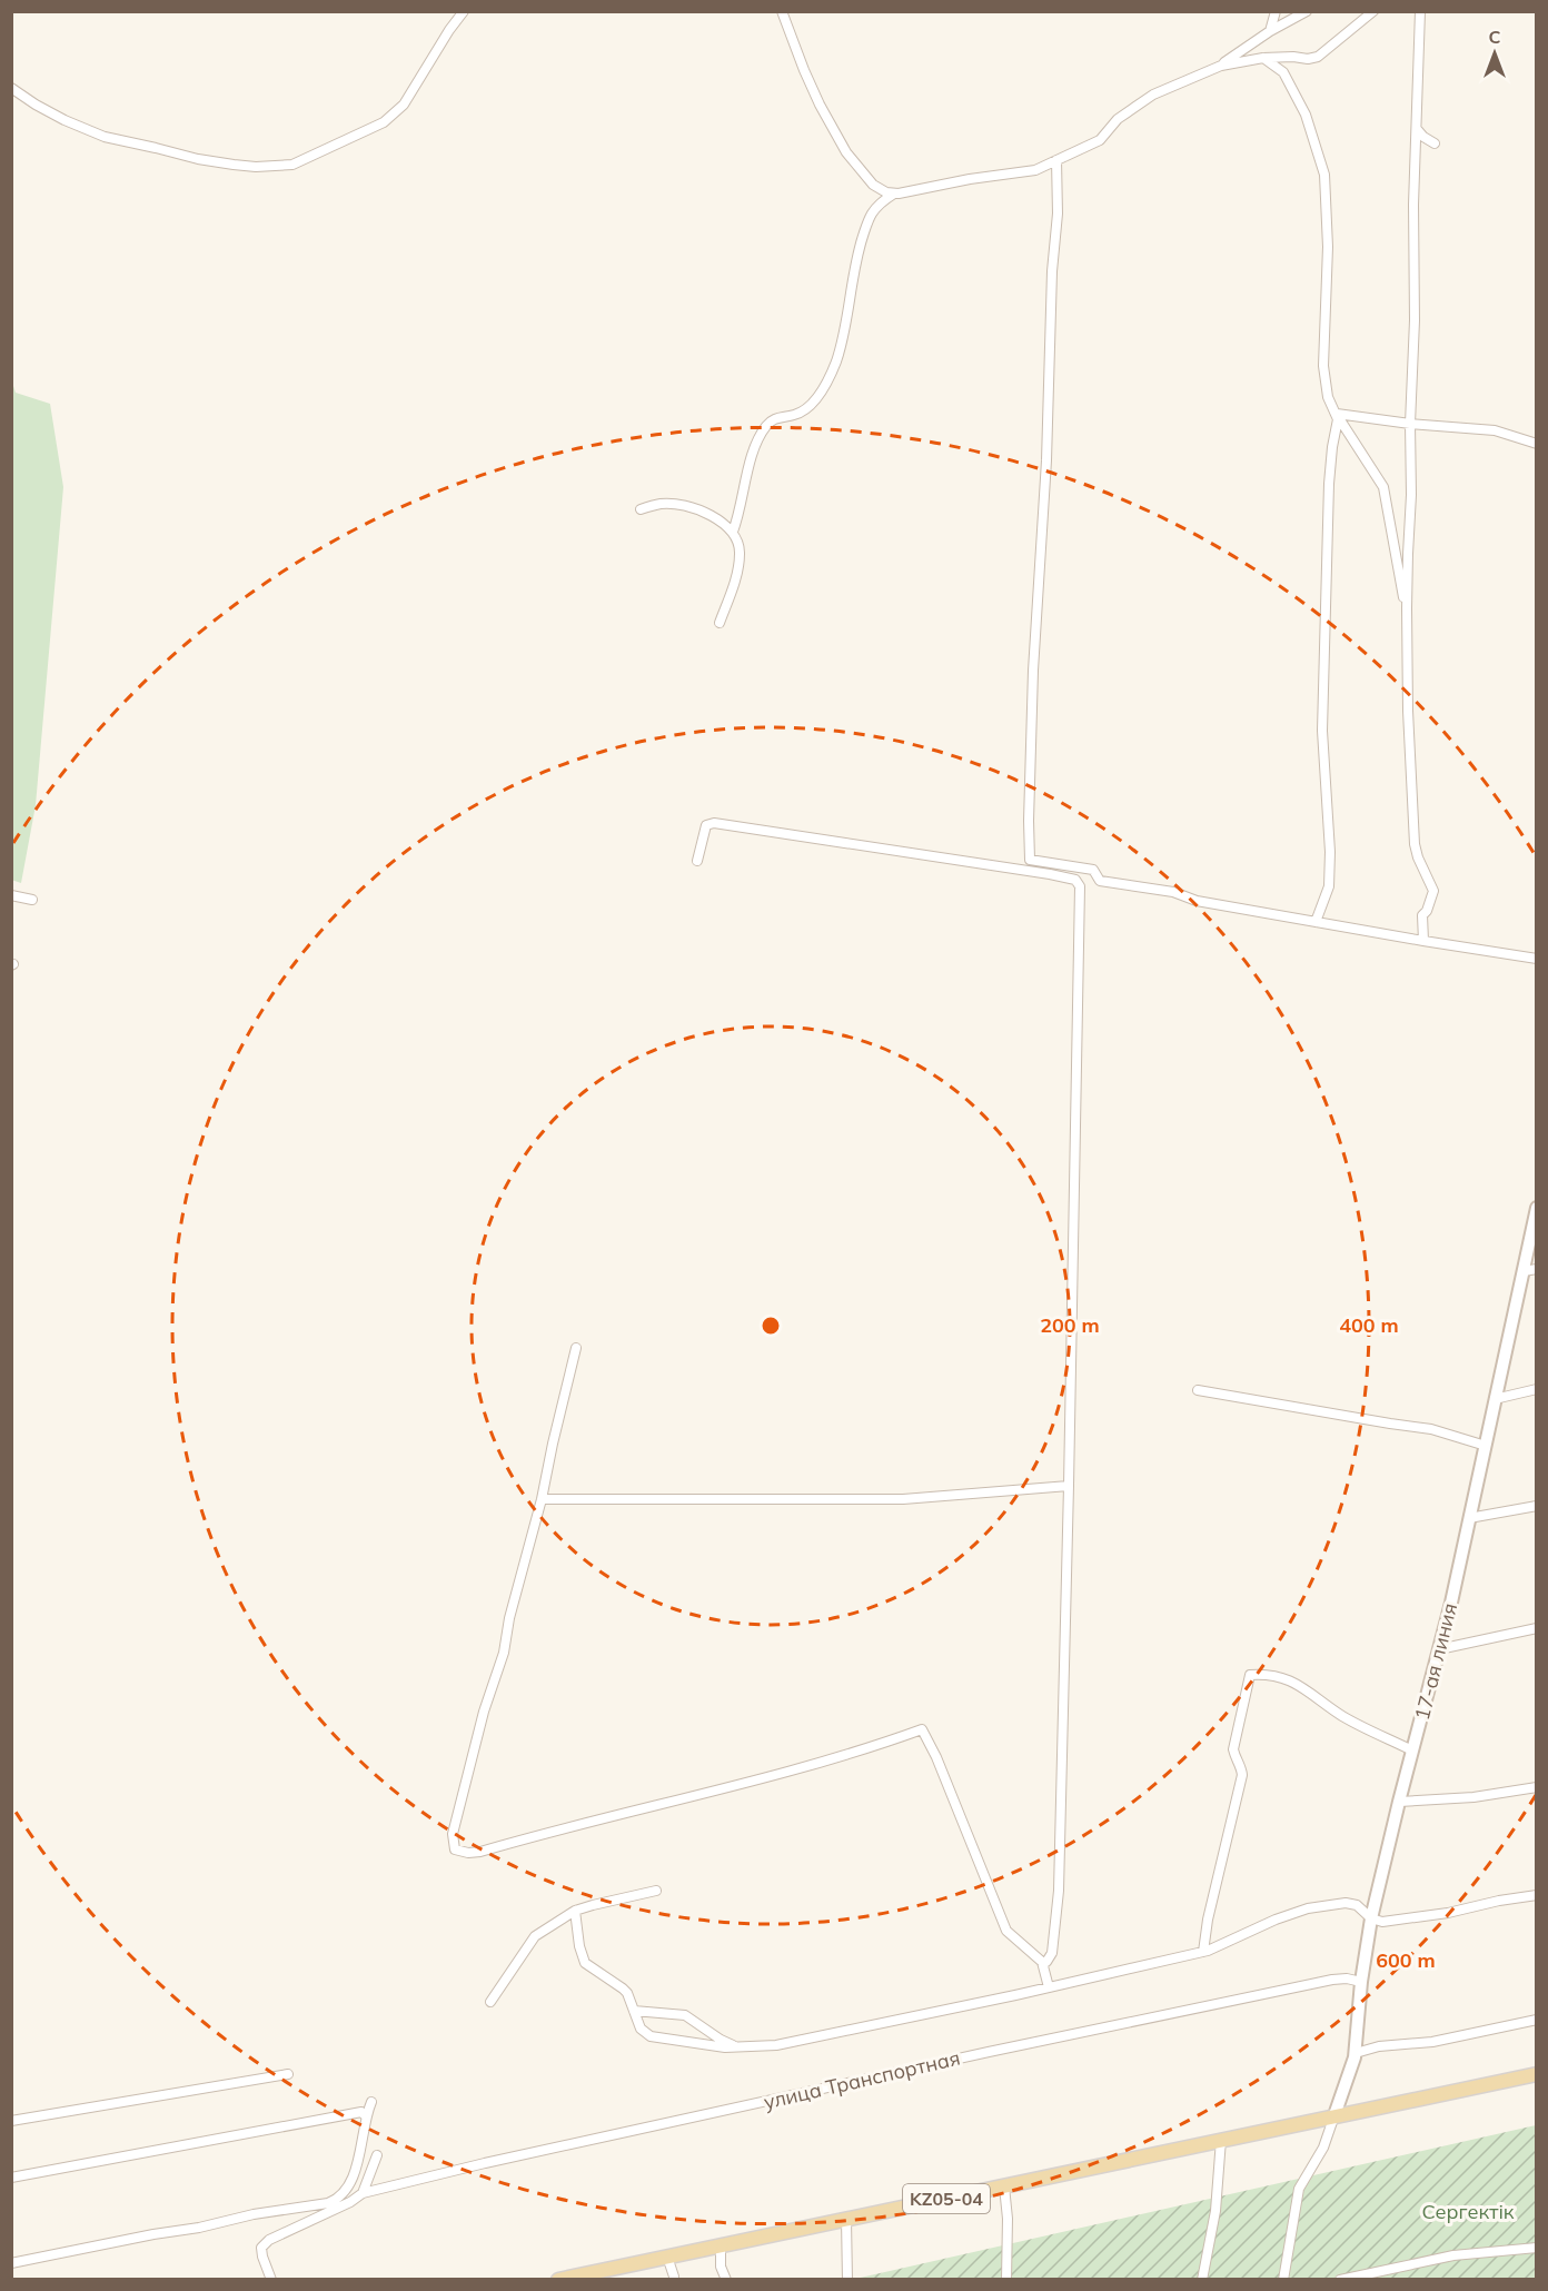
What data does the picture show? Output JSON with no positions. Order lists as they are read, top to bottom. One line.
{"streets":{"main road":["KZ05-04"],"street":["17-ая линия","улица Транспортная"]},"crossings":[["17-ая линия","улица Транспортная"],["17-ая линия","KZ05-04"]],"parks":["Сергектік"],"north":"top","rings":["200 m","400 m","600 m"]}
